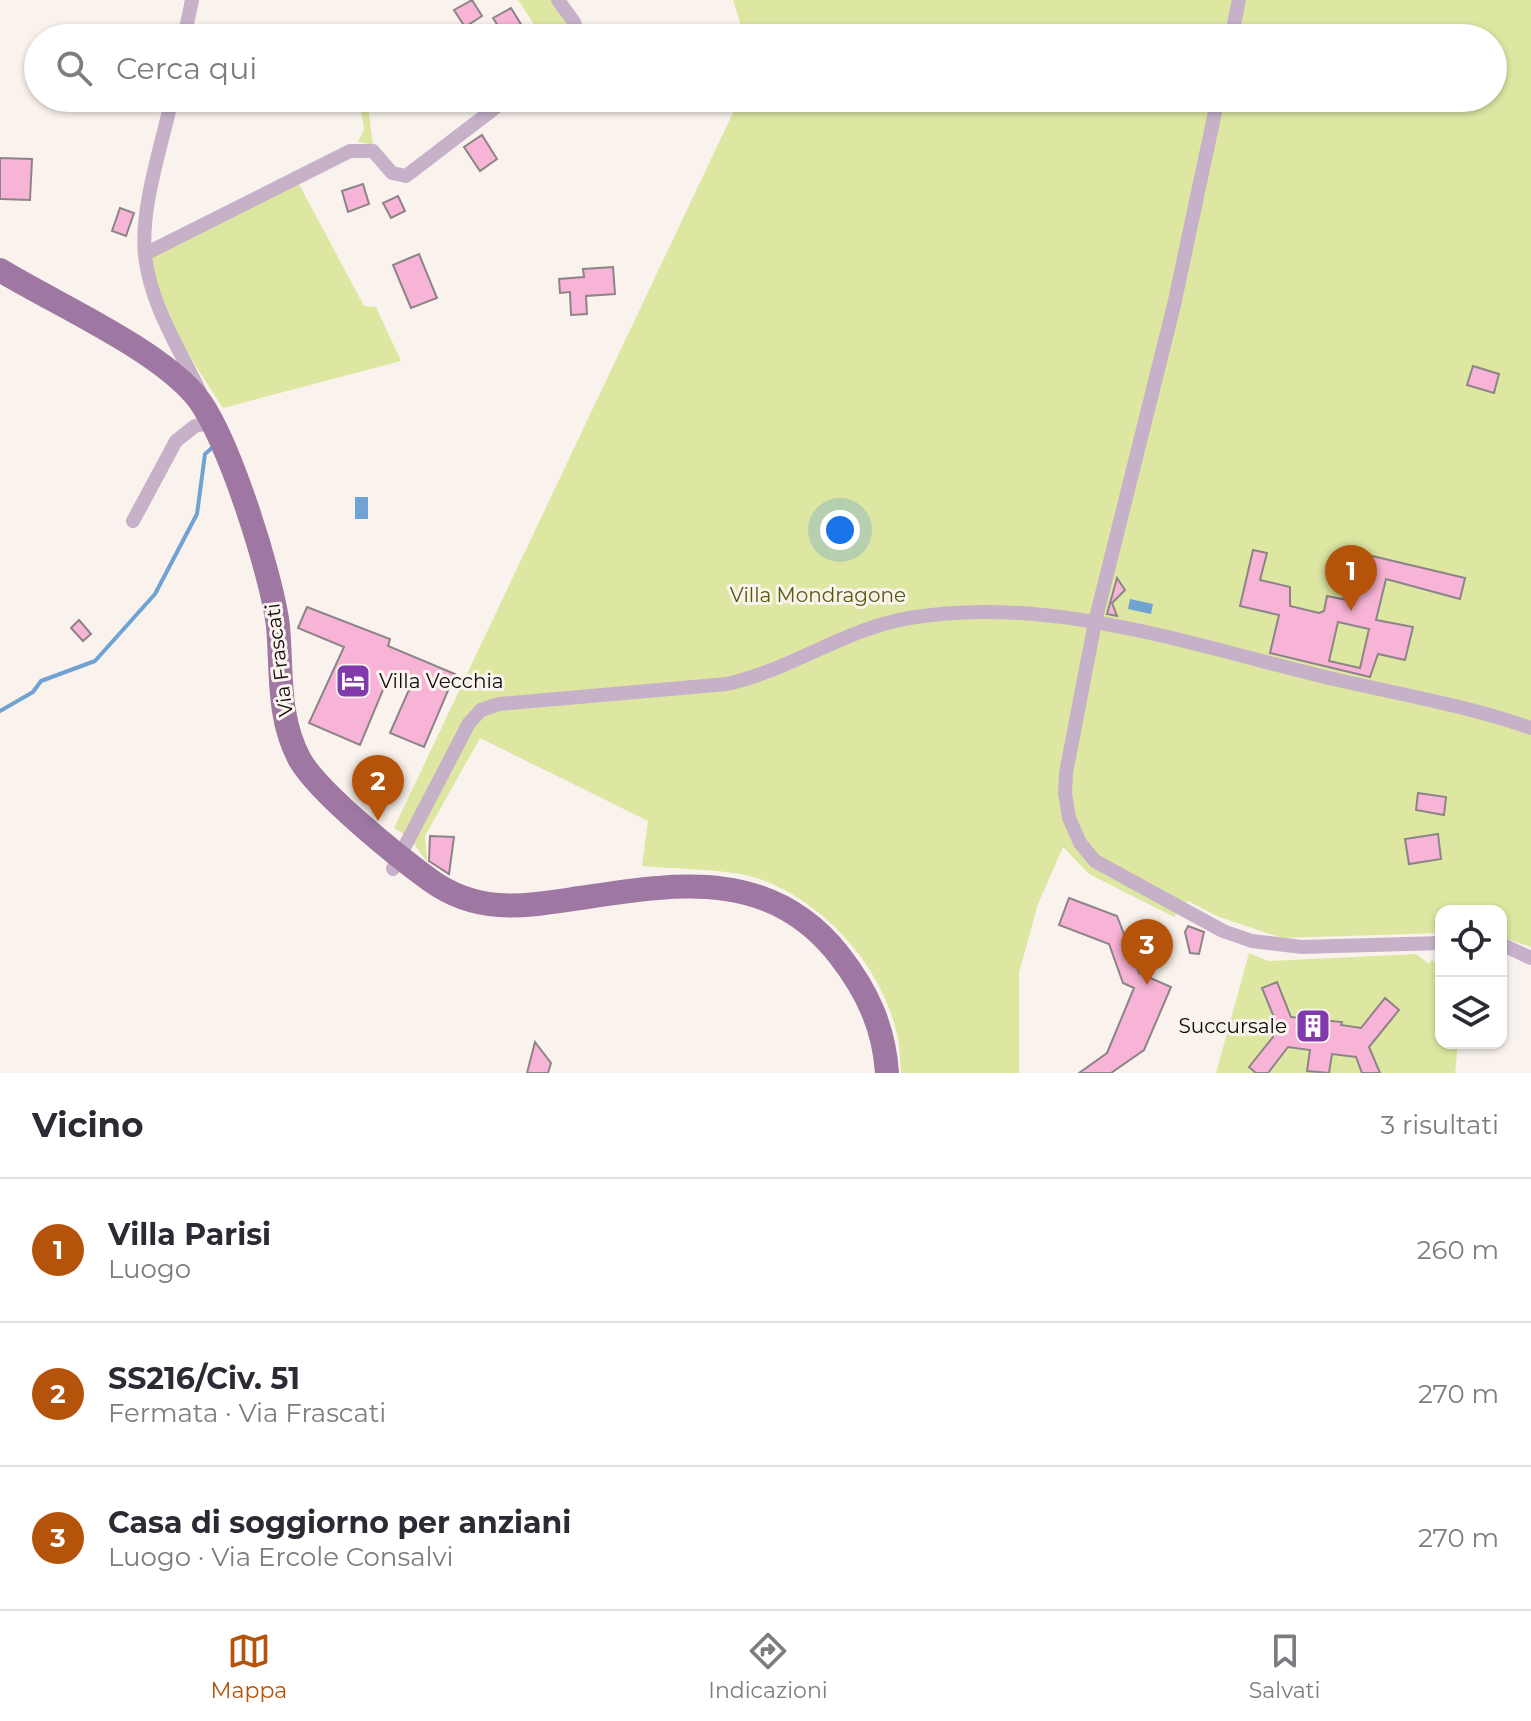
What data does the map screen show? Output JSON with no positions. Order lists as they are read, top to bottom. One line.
{"streets":{"main road":["Via Frascati"]},"parks":["Villa Mondragone"],"places":{"hotel":["Villa Vecchia"],"building":["Succursale"]},"page":{"search":"Cerca qui","pins":["1","2","3"],"heading":["Vicino","3 risultati"],"list":[{"mark":"1","name":"Villa Parisi","note":"Luogo","value":"260 m"},{"mark":"2","name":"SS216/Civ. 51","note":"Fermata · Via Frascati","value":"270 m"},{"mark":"3","name":"Casa di soggiorno per anziani","note":"Luogo · Via Ercole Consalvi","value":"270 m"}],"nav":["Mappa","Indicazioni","Salvati"]}}
